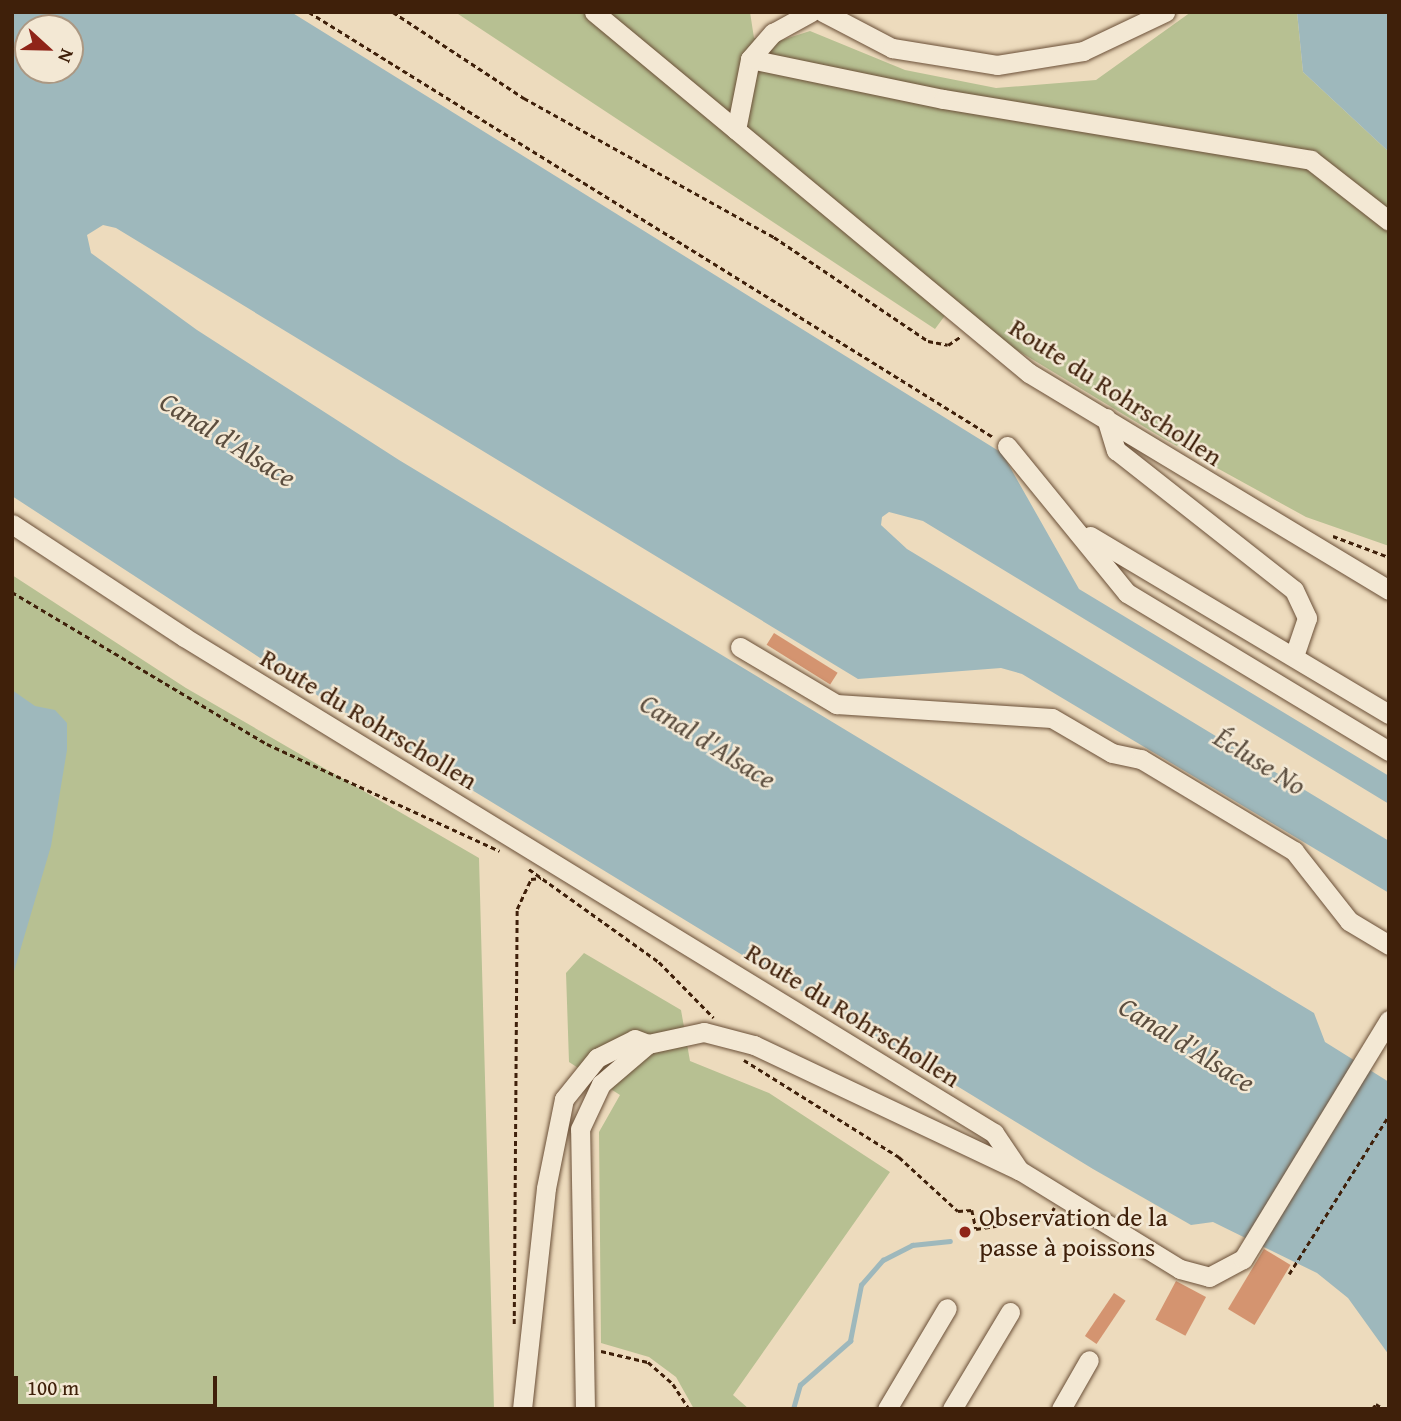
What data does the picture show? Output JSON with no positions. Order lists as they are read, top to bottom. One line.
{"streets":{"street":["Route du Rohrschollen"]},"water":["Canal d'Alsace","Écluse No"],"places":["Observation de la passe à poissons"],"scale_bar":"100 m","north":"right"}
